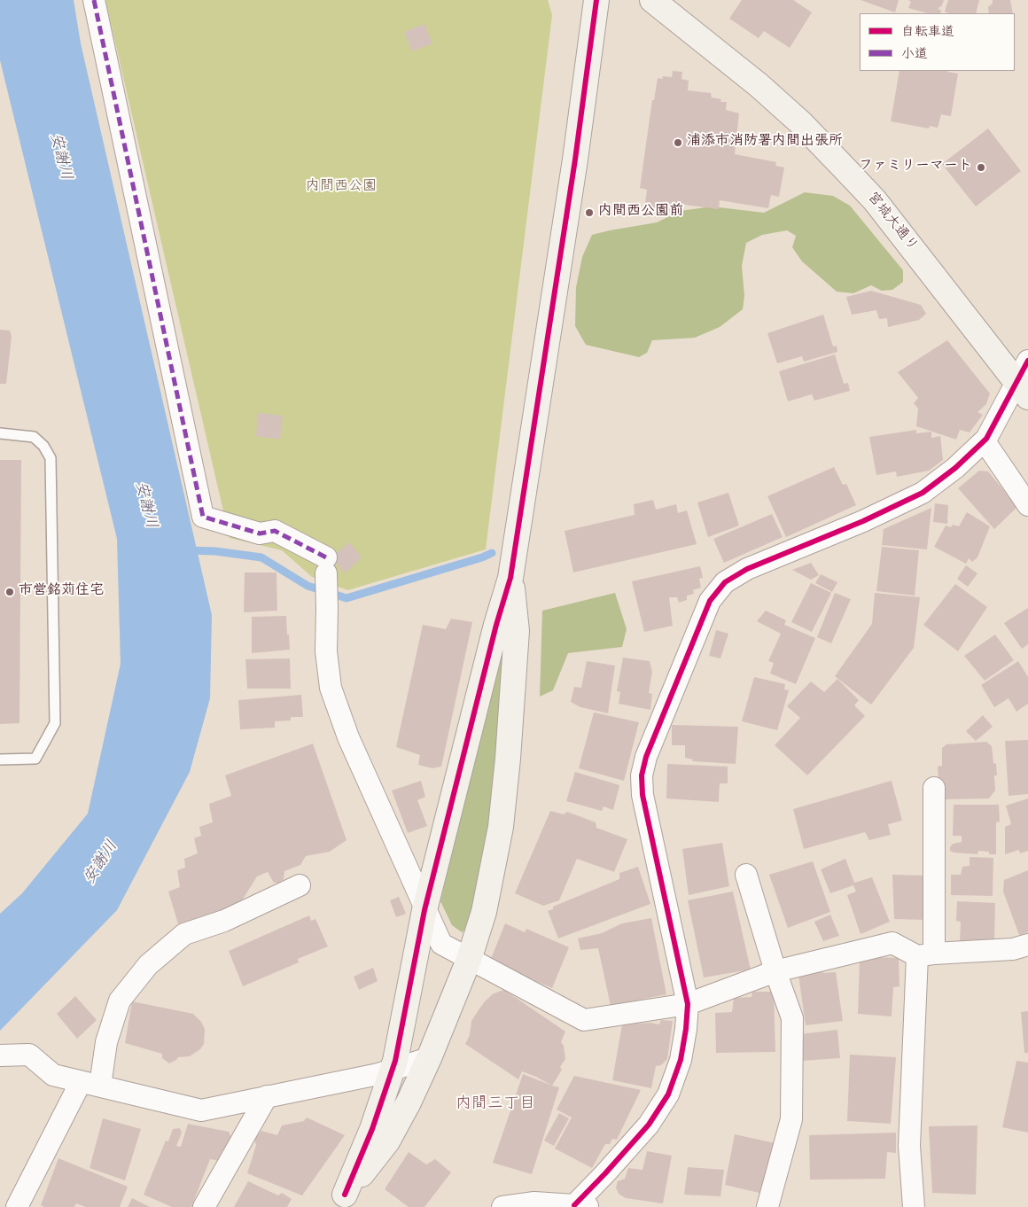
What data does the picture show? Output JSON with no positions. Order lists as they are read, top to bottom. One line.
{"streets":{"street":["宮城大通り"]},"districts":["内間三丁目"],"water":["安謝川"],"parks":["内間西公園"],"places":["浦添市消防署内間出張所","ファミリーマート","内間西公園前","市営銘苅住宅"],"legend":["自転車道","小道"]}
